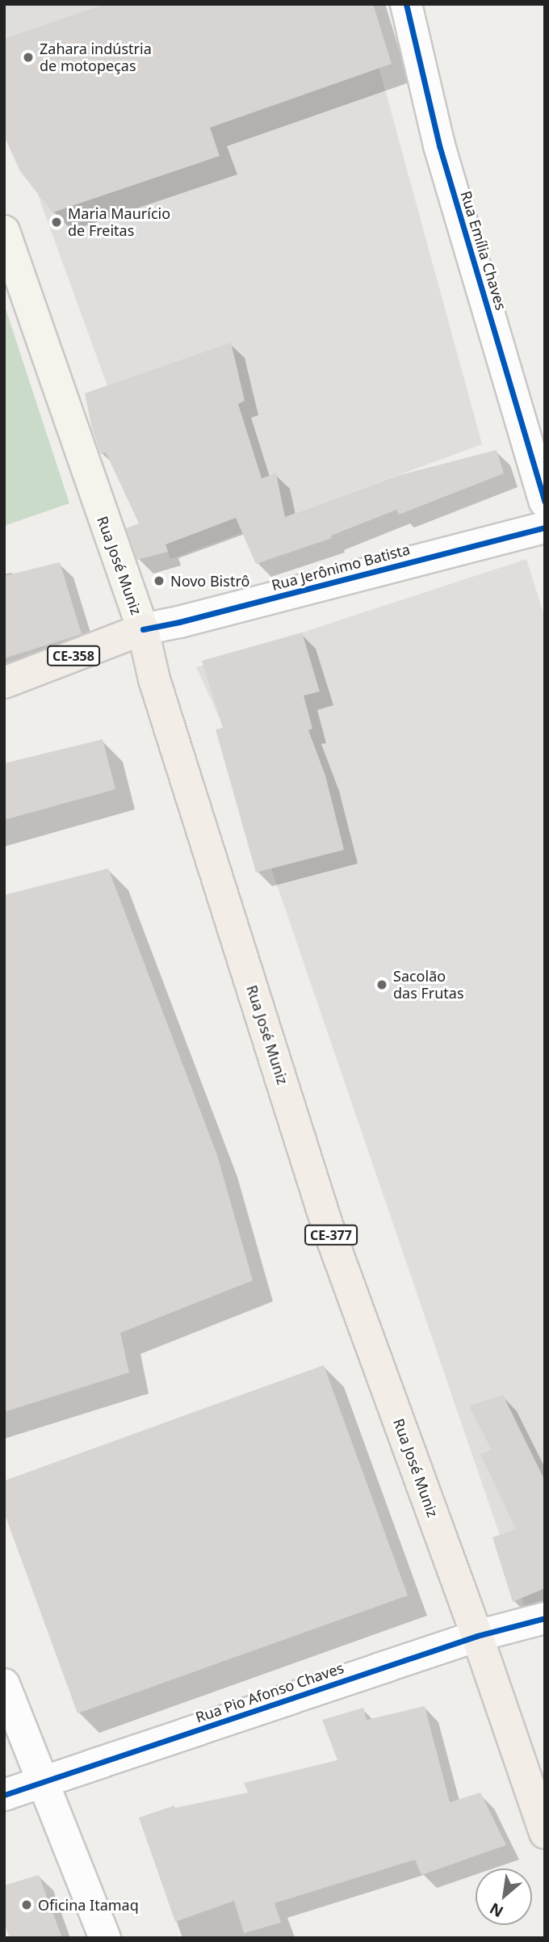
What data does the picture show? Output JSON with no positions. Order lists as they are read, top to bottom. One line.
{"streets":{"main road":["Rua José Muniz","Rua Jerônimo Batista","CE-358","CE-377"],"street":["Rua Emília Chaves","Rua Pio Afonso Chaves"]},"crossings":[["Rua José Muniz","Rua Jerônimo Batista"],["Rua José Muniz","Rua Pio Afonso Chaves"]],"places":["Zahara indústria de motopeças","Maria Maurício de Freitas","Novo Bistrô","Sacolão das Frutas","Oficina Itamaq"],"north":"bottom left"}
